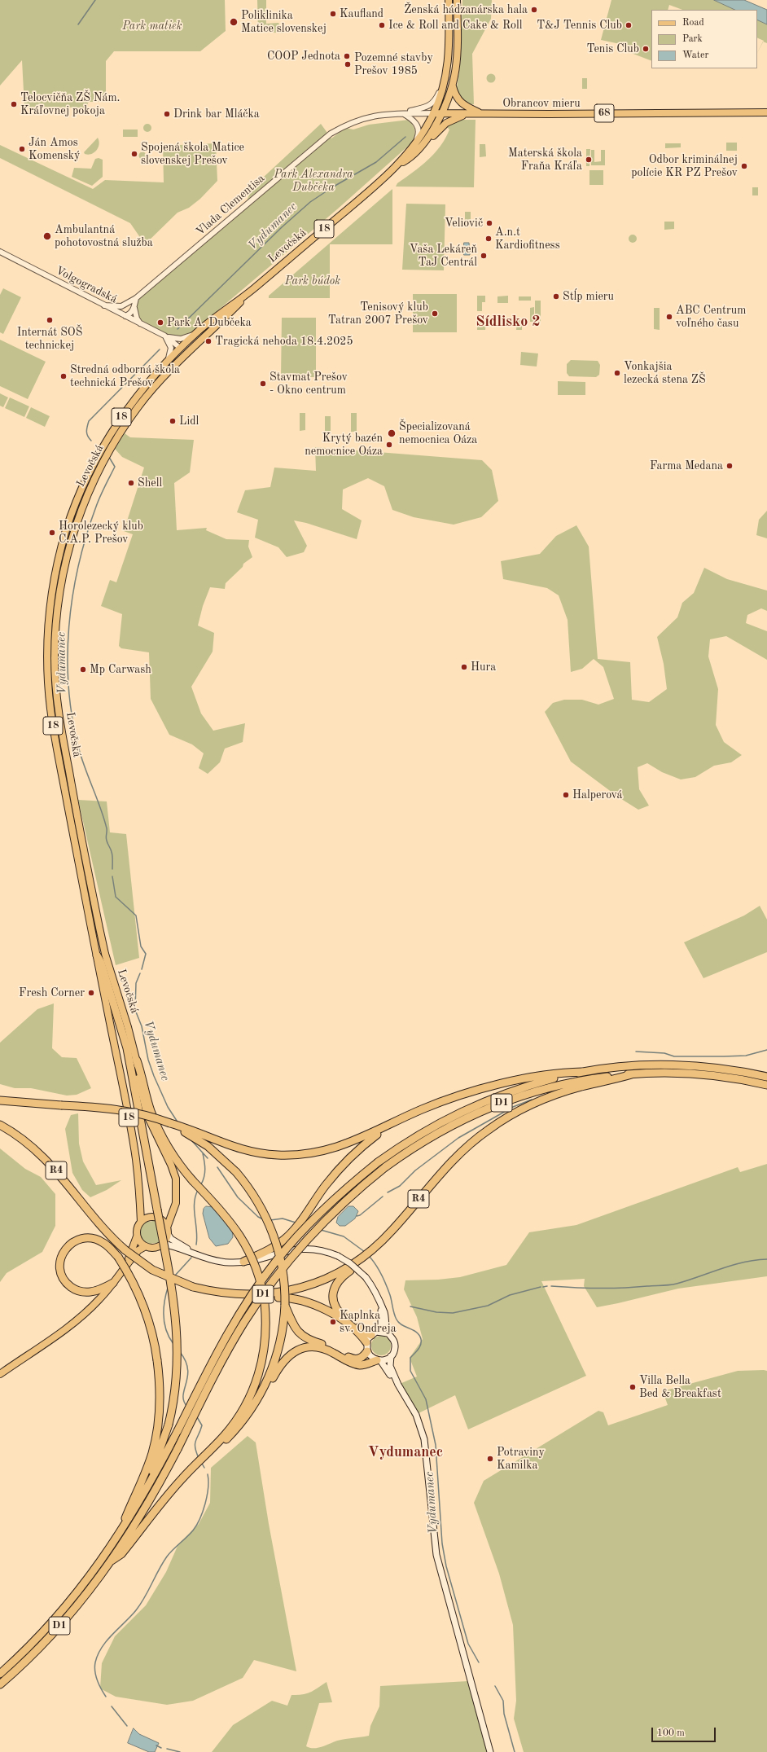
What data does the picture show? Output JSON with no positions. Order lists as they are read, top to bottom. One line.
{"streets":{"highway":["D1","R4"],"main road":["Obrancov mieru","68","18","Levočská"],"street":["Vlada Clementisa","Volgogradská"]},"crossings":[["Obrancov mieru","68"],["Obrancov mieru","Vlada Clementisa"],["Obrancov mieru","Levočská"],["68","Levočská"],["Vlada Clementisa","Levočská"],["Vlada Clementisa","Volgogradská"],["Levočská","Volgogradská"],["D1","R4"]],"districts":["Sídlisko 2","Vydumanec"],"water":["Vydumanec"],"parks":["Park matiek","Park Alexandra Dubčeka","Park búdok"],"places":["Ženská hádzanárska hala","Kaufland","Poliklinika Matice slovenskej","Ice & Roll and Cake & Roll","T&J Tennis Club","Tenis Club","COOP Jednota","Pozemné stavby Prešov 1985","Telocvičňa ZŠ Nám. Kráľovnej pokoja","Drink bar Mláčka","Ján Amos Komenský","Spojená škola Matice slovenskej Prešov","Materská škola Fraňa Kráľa","Odbor kriminálnej polície KR PZ Prešov","Veliovič","Ambulantná pohotovostná služba","A.n.t Kardiofitness","Vaša Lekáreň TaJ Centrál","Stĺp mieru","Tenisový klub Tatran 2007 Prešov","ABC Centrum voľného času","Internát SOŠ technickej","Park A. Dubčeka","Tragická nehoda 18.4.2025","Vonkajšia lezecká stena ZŠ","Stredná odborná škola technická Prešov","Stavmat Prešov - Okno centrum","Lidl","Špecializovaná nemocnica Oáza","Krytý bazén nemocnice Oáza","Farma Medana","Shell","Horolezecký klub C.A.P. Prešov","Hura","Mp Carwash","Halperová","Fresh Corner","Kaplnka sv. Ondreja","Villa Bella Bed & Breakfast","Potraviny Kamilka"],"legend":["Road","Park","Water"],"scale_bar":"100 m"}
